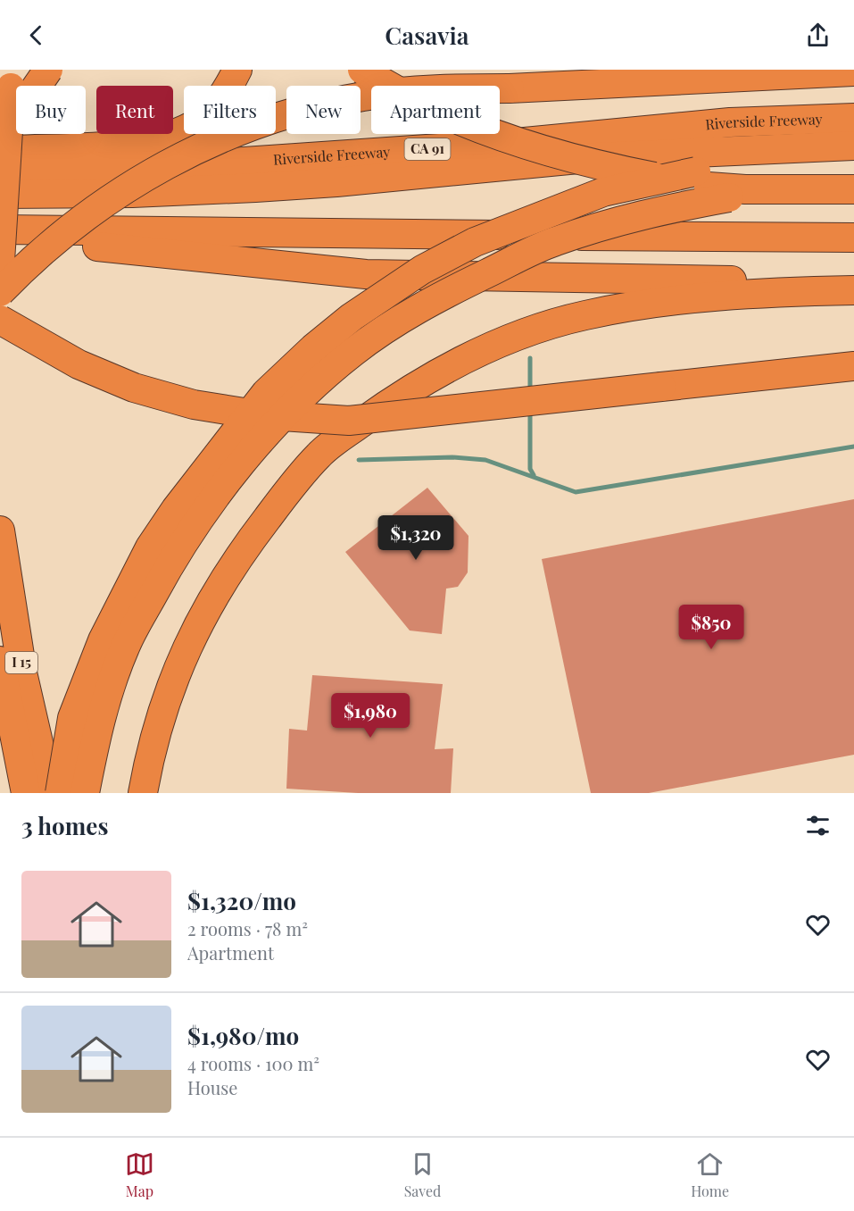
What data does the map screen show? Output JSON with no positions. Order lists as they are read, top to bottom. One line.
{"streets":{"highway":["Riverside Freeway","CA 91","I 15"]},"page":{"header":"Casavia","chip":["Buy","Rent","Filters","New","Apartment"],"price":["$1,320","$850","$1,980"],"heading":"3 homes","list":[{"name":"$1,320/mo","note":"2 rooms · 78 m² · Apartment"},{"name":"$1,980/mo","note":"4 rooms · 100 m² · House"}],"tabs":["Map","Saved","Home"]}}
